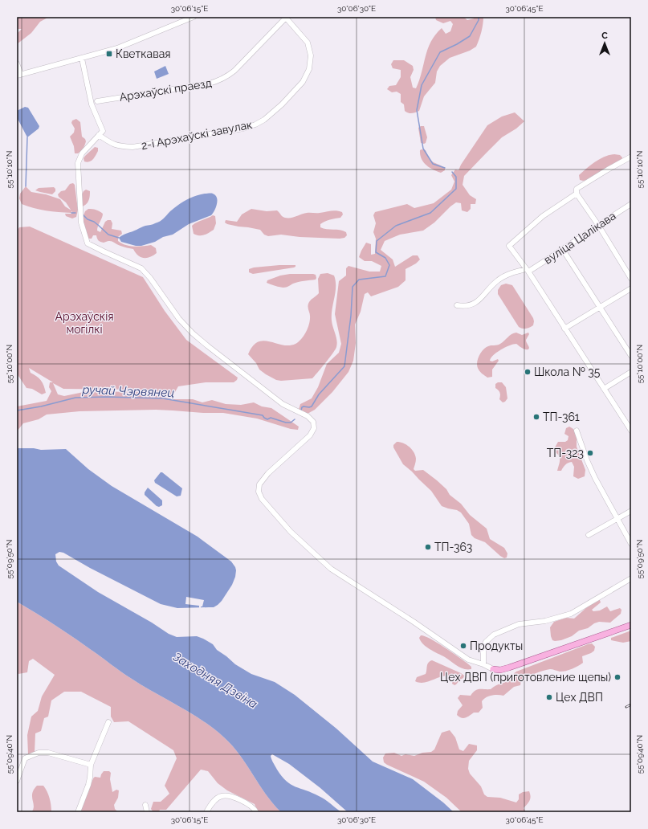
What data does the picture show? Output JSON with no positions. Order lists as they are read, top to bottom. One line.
{"streets":{"street":["Арэхаўскі праезд","2-і Арэхаўскі завулак","вуліца Цалікава"]},"crossings":[["Арэхаўскі праезд","2-і Арэхаўскі завулак"]],"water":["ручай Чэрвянец","Заходняя Дзвіна"],"parks":["Арэхаўскія могілкі"],"places":{"transit":["Кветкавая"],"other":["Школа № 35","ТП-361","ТП-323","ТП-363","Продукты","Цех ДВП (приготовление щепы)","Цех ДВП"]},"north":"top","coordinates":["30°06'15\"E","30°06'30\"E","30°06'45\"E","55°10'10\"N","55°10'00\"N","55°09'50\"N","55°09'40\"N"]}
